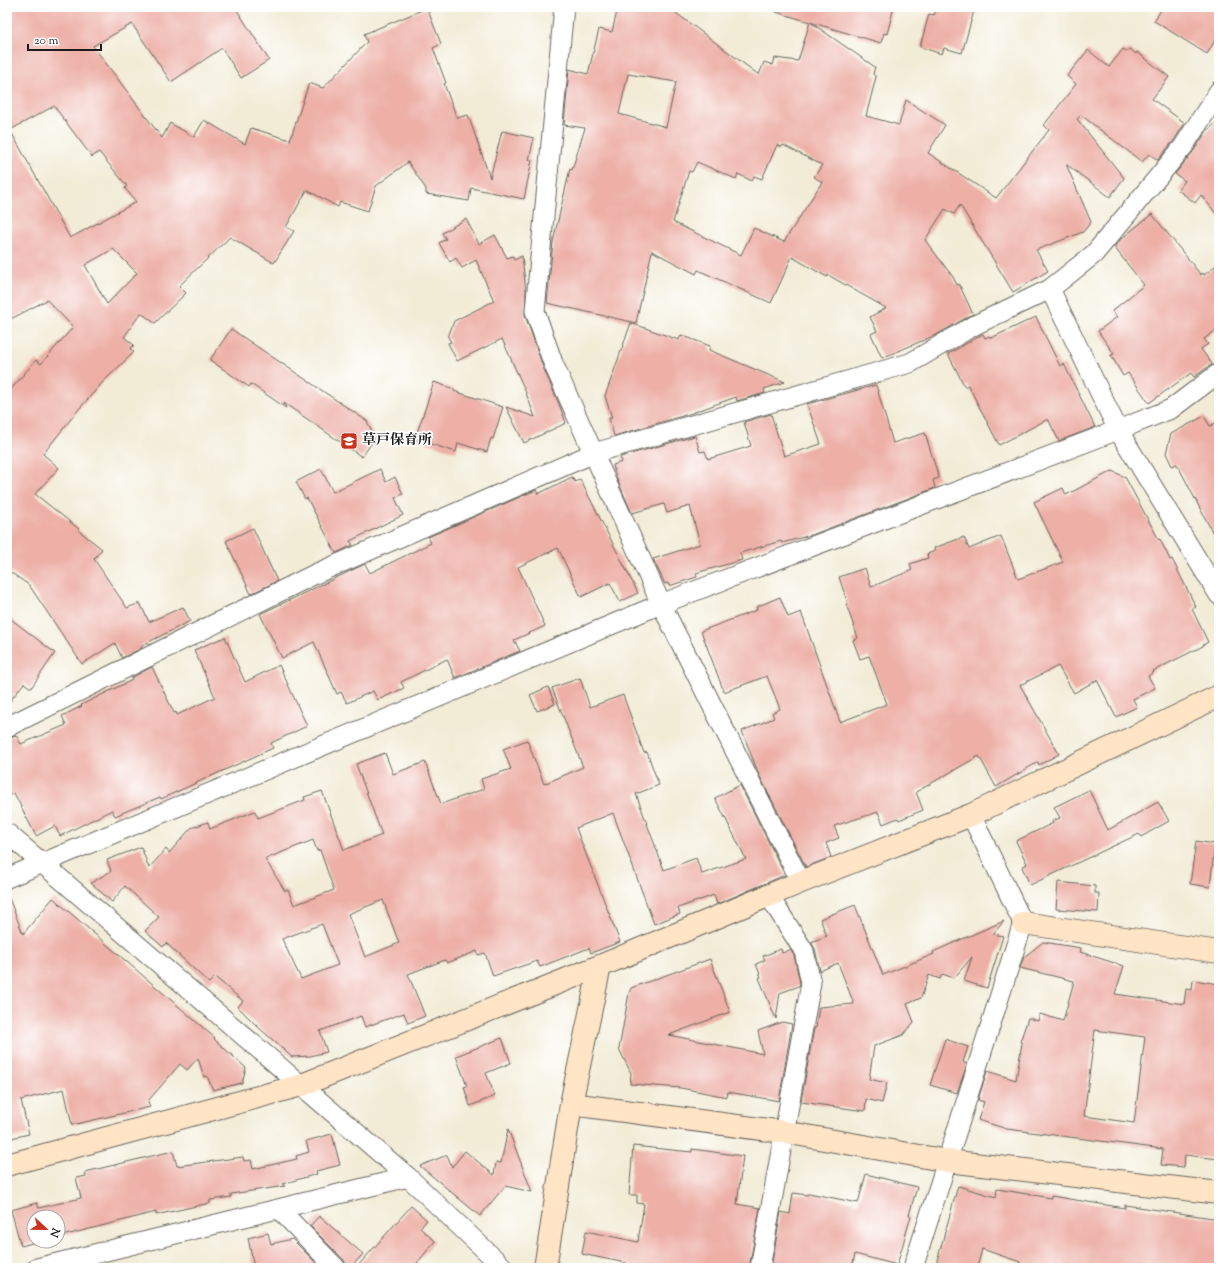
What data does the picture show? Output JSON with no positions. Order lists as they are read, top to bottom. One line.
{"places":{"school or university":["草戸保育所"]},"scale_bar":"20 m","north":"right"}
